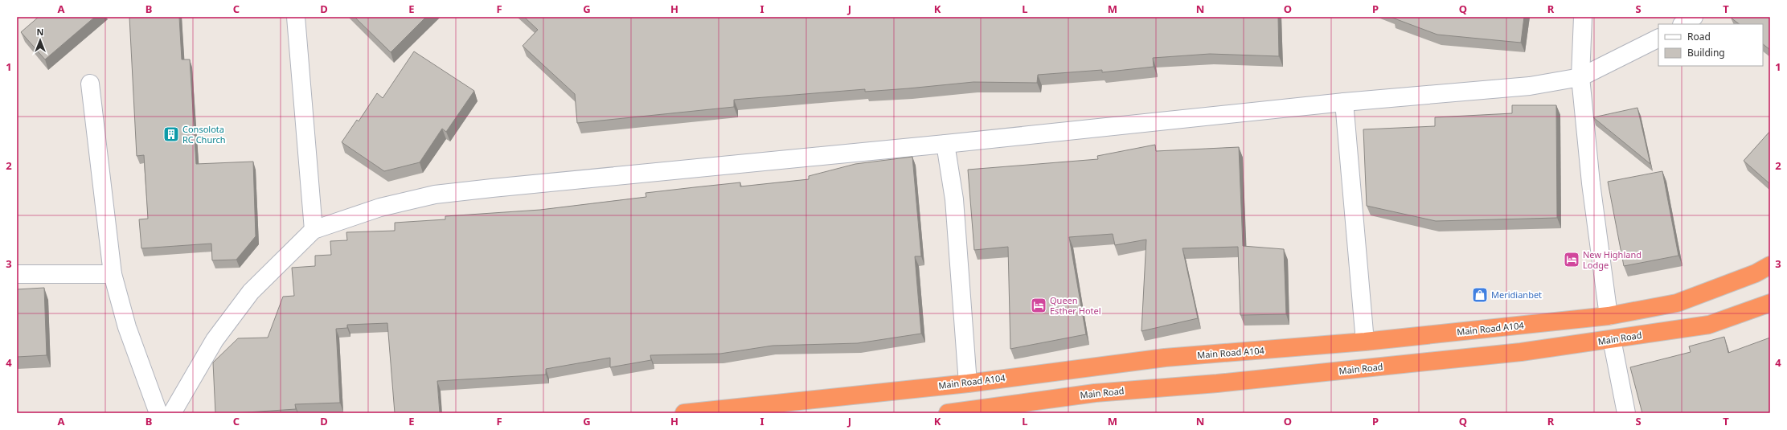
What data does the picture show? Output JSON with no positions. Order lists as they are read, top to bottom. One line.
{"streets":{"highway":["Main Road A104","Main Road"]},"places":{"building":["Consolota RC Church"],"hotel":["New Highland Lodge","Queen Esther Hotel"],"shop":["Meridianbet"]},"legend":["Road","Building"],"north":"top","grid":{"columns":["A","B","C","D","E","F","G","H","I","J","K","L","M","N","O","P","Q","R","S","T"],"rows":["1","2","3","4"]}}
